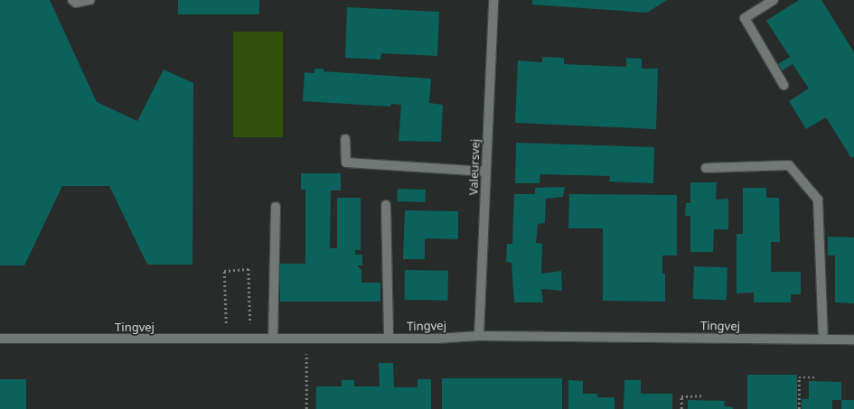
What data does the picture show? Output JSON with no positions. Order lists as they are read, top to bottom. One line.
{"streets":{"street":["Valeursvej","Tingvej"]},"crossings":[["Valeursvej","Tingvej"]]}
